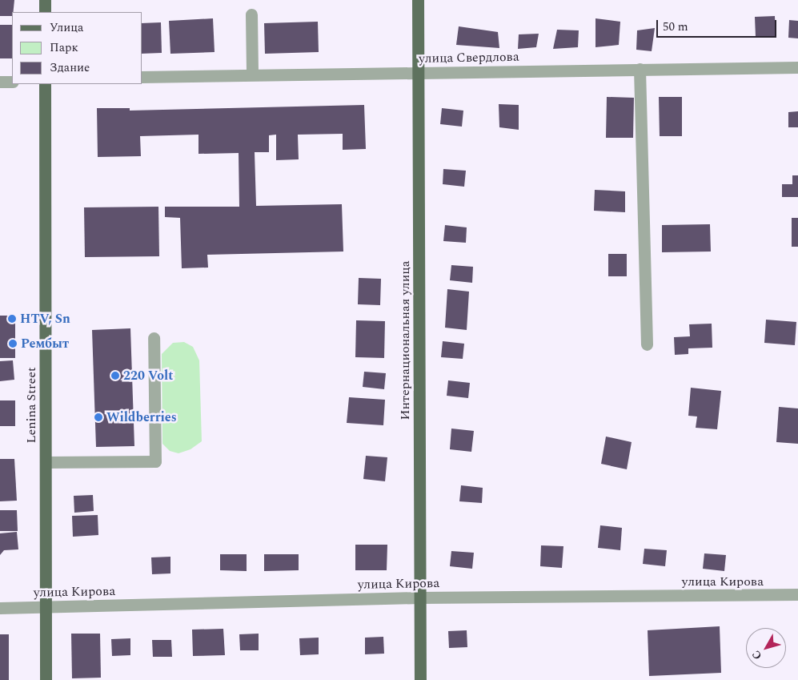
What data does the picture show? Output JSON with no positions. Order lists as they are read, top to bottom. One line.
{"streets":{"main road":["Интернациональная улица","Lenina Street"],"street":["улица Свердлова","улица Кирова"]},"crossings":[["улица Свердлова","Интернациональная улица"],["Интернациональная улица","улица Кирова"],["Lenina Street","улица Кирова"]],"places":["HTV, Sn","Рембыт","220 Volt","Wildberries"],"legend":["Улица","Парк","Здание"],"scale_bar":"50 m","north":"bottom left"}
